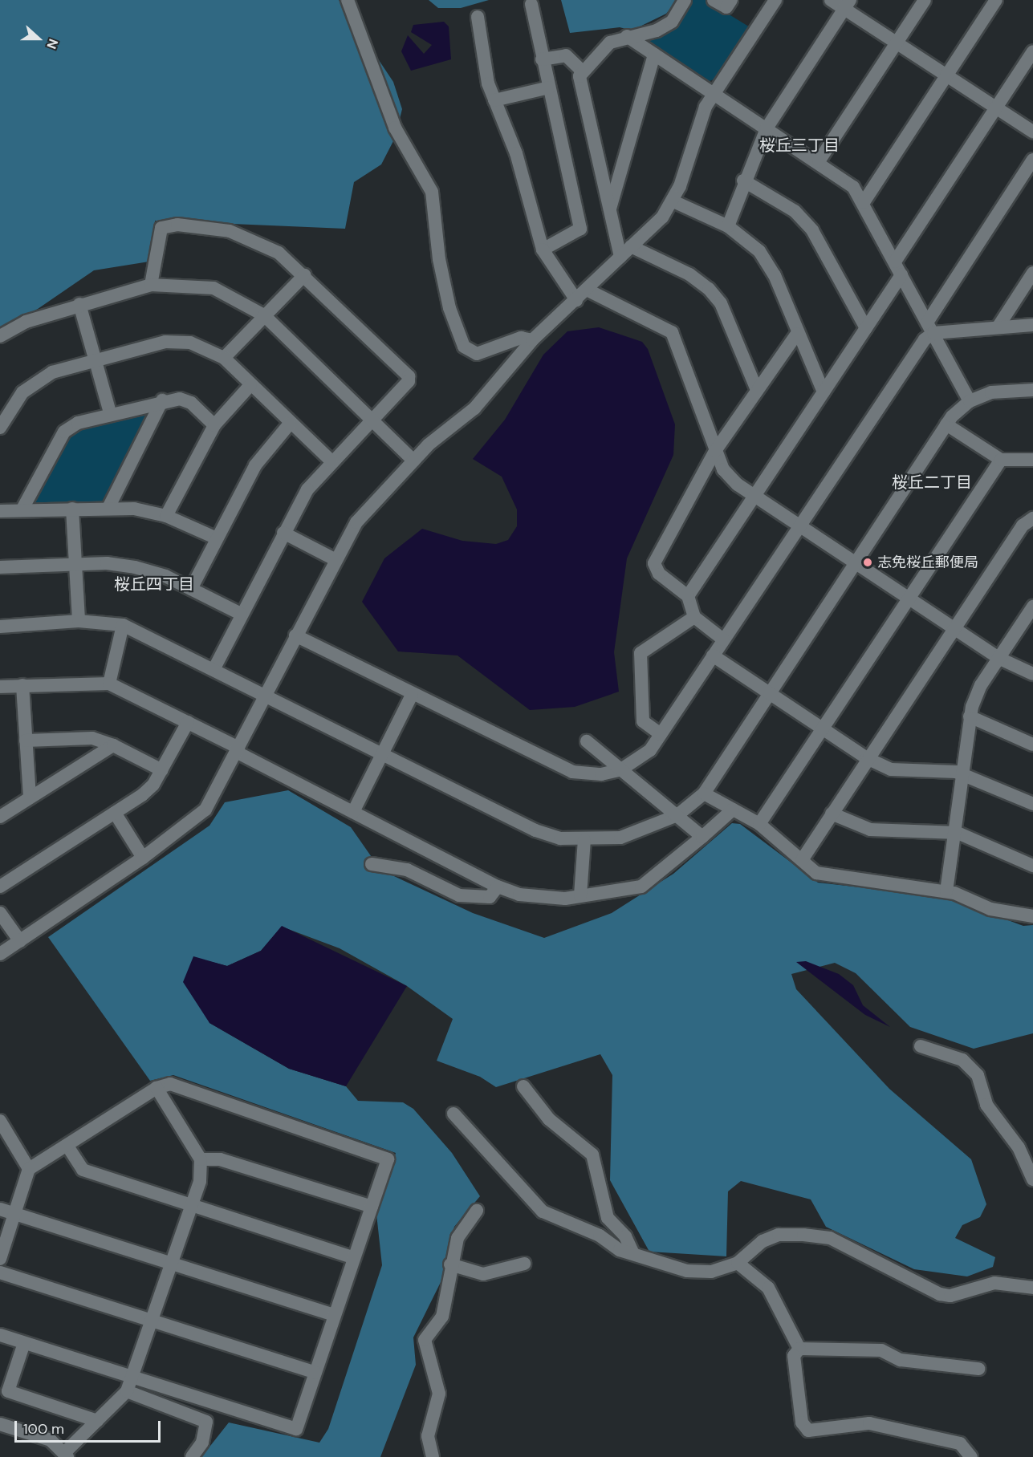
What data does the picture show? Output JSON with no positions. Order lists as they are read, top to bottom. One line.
{"districts":["桜丘三丁目","桜丘二丁目","桜丘四丁目"],"places":["志免桜丘郵便局"],"scale_bar":"100 m","north":"right"}
